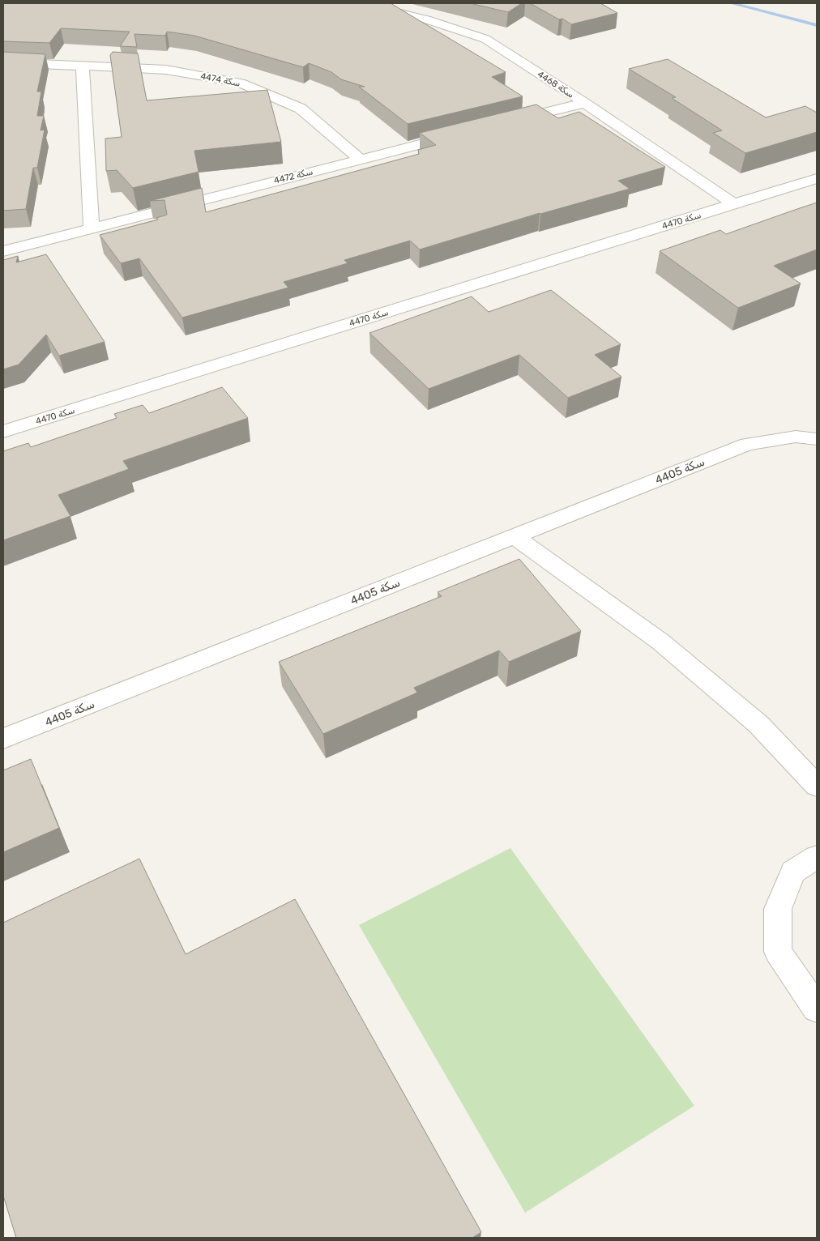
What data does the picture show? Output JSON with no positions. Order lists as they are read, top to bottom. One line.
{"streets":{"street":["سكة 4474","سكة 4468","سكة 4472","سكة 4470","سكة 4405"]},"crossings":[["سكة 4474","سكة 4472"],["سكة 4468","سكة 4470"]]}
